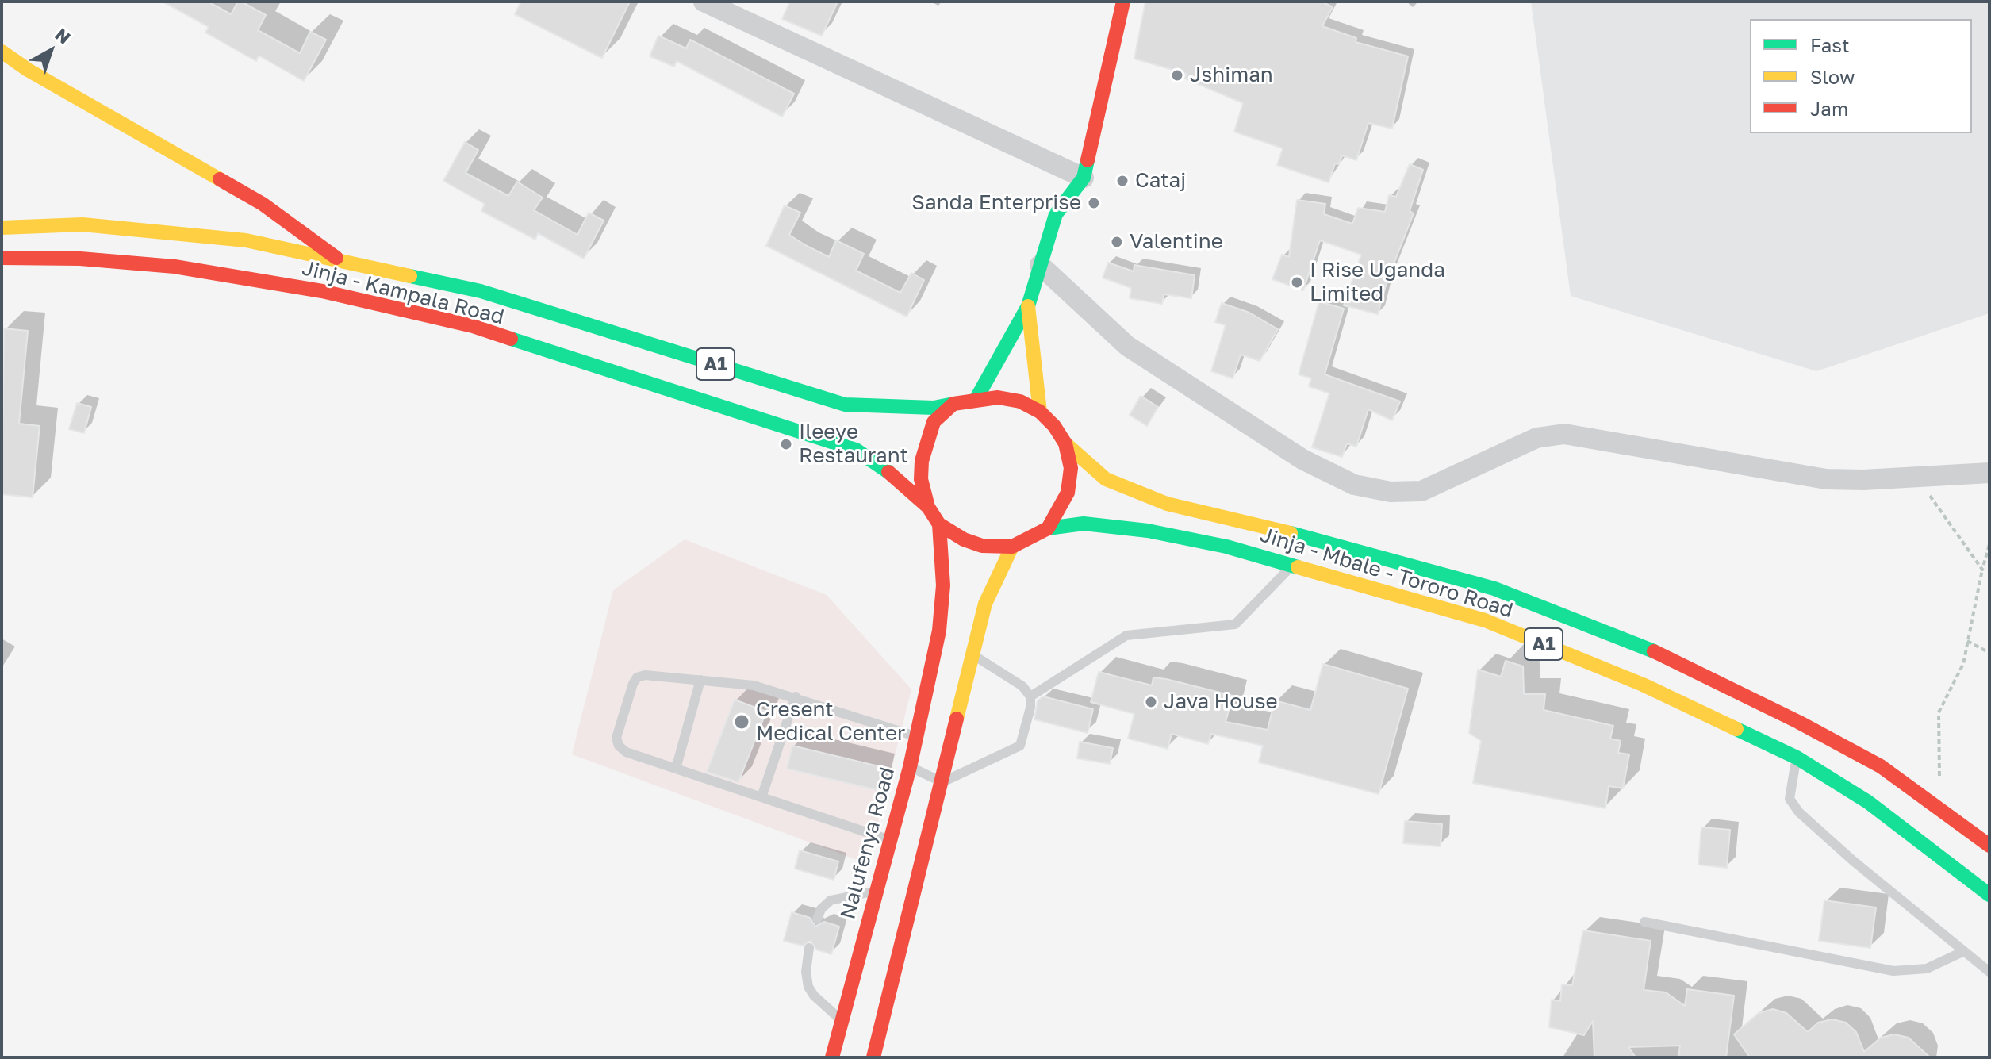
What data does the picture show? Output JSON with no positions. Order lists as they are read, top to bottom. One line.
{"streets":{"main road":["Jinja - Kampala Road","A1","Jinja - Mbale - Tororo Road","Nalufenya Road"]},"crossings":[["Jinja - Kampala Road","A1"],["Jinja - Kampala Road","Jinja - Mbale - Tororo Road"],["Jinja - Kampala Road","Nalufenya Road"],["A1","Jinja - Mbale - Tororo Road"],["A1","Nalufenya Road"],["Jinja - Mbale - Tororo Road","Nalufenya Road"]],"places":["Jshiman","Cataj","Sanda Enterprise","Valentine","I Rise Uganda Limited","Ileeye Restaurant","Java House","Cresent Medical Center"],"legend":["Fast","Slow","Jam"],"north":"top right"}
